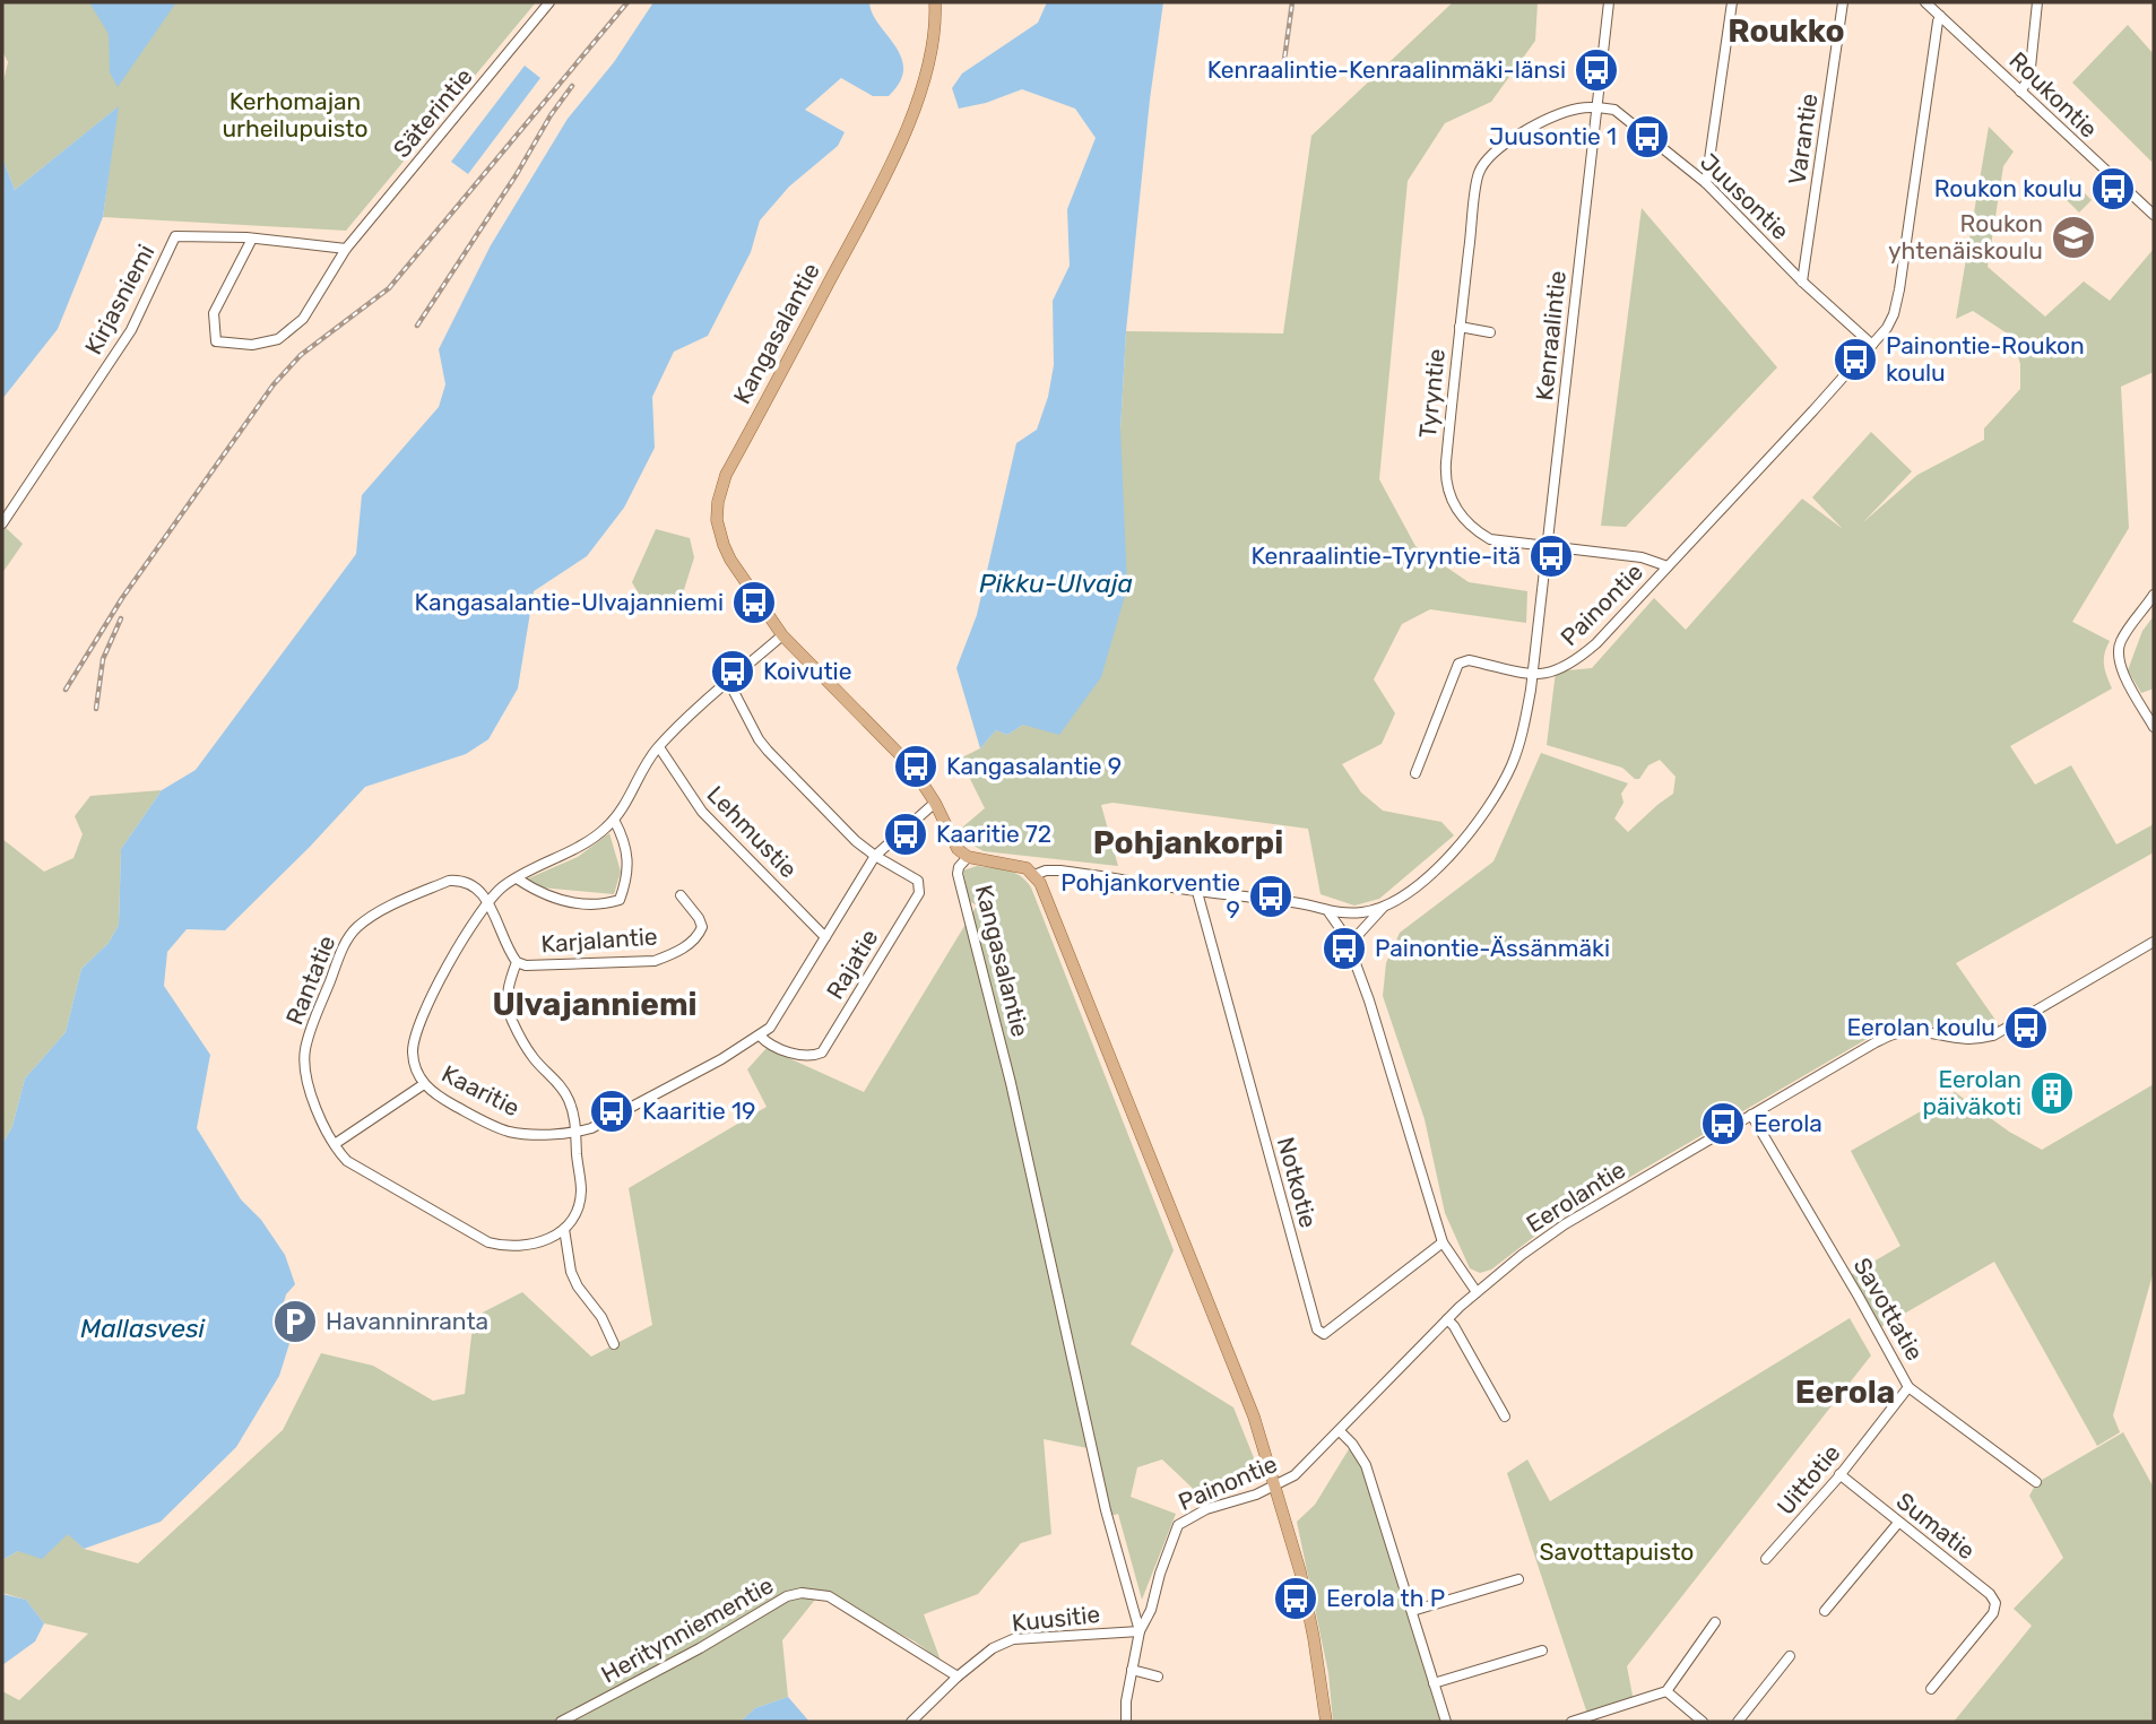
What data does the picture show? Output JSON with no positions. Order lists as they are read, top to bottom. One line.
{"streets":{"main road":["Kangasalantie"],"street":["Roukontie","Säterintie","Varantie","Juusontie","Kirjasniemi","Kenraalintie","Tyryntie","Painontie","Lehmustie","Karjalantie","Rajatie","Rantatie","Kaaritie","Notkotie","Eerolantie","Savottatie","Uittotie","Sumatie","Kuusitie","Heritynniementie"]},"crossings":[["Roukontie","Painontie"],["Säterintie","Kirjasniemi"],["Varantie","Juusontie"],["Juusontie","Kenraalintie"],["Juusontie","Tyryntie"],["Juusontie","Painontie"],["Kangasalantie","Painontie"],["Kangasalantie","Kaaritie"],["Kangasalantie","Kuusitie"],["Kenraalintie","Tyryntie"],["Kenraalintie","Painontie"],["Tyryntie","Painontie"],["Painontie","Eerolantie"],["Painontie","Kuusitie"],["Lehmustie","Kaaritie"],["Karjalantie","Rantatie"],["Karjalantie","Kaaritie"],["Rajatie","Kaaritie"],["Rantatie","Kaaritie"],["Eerolantie","Savottatie"],["Savottatie","Uittotie"],["Uittotie","Sumatie"],["Kuusitie","Heritynniementie"]],"districts":["Roukko","Pohjankorpi","Ulvajanniemi","Eerola"],"water":["Pikku-Ulvaja","Mallasvesi"],"parks":["Kerhomajan urheilupuisto","Savottapuisto"],"places":{"bus stop":["Kenraalintie-Kenraalinmäki-länsi","Juusontie 1","Roukon koulu","Painontie-Roukon koulu","Kenraalintie-Tyryntie-itä","Kangasalantie-Ulvajanniemi","Koivutie","Kangasalantie 9","Kaaritie 72","Pohjankorventie 9","Painontie-Ässänmäki","Eerolan koulu","Kaaritie 19","Eerola","Eerola th P"],"school or university":["Roukon yhtenäiskoulu"],"building":["Eerolan päiväkoti"],"parking":["Havanninranta"]}}
